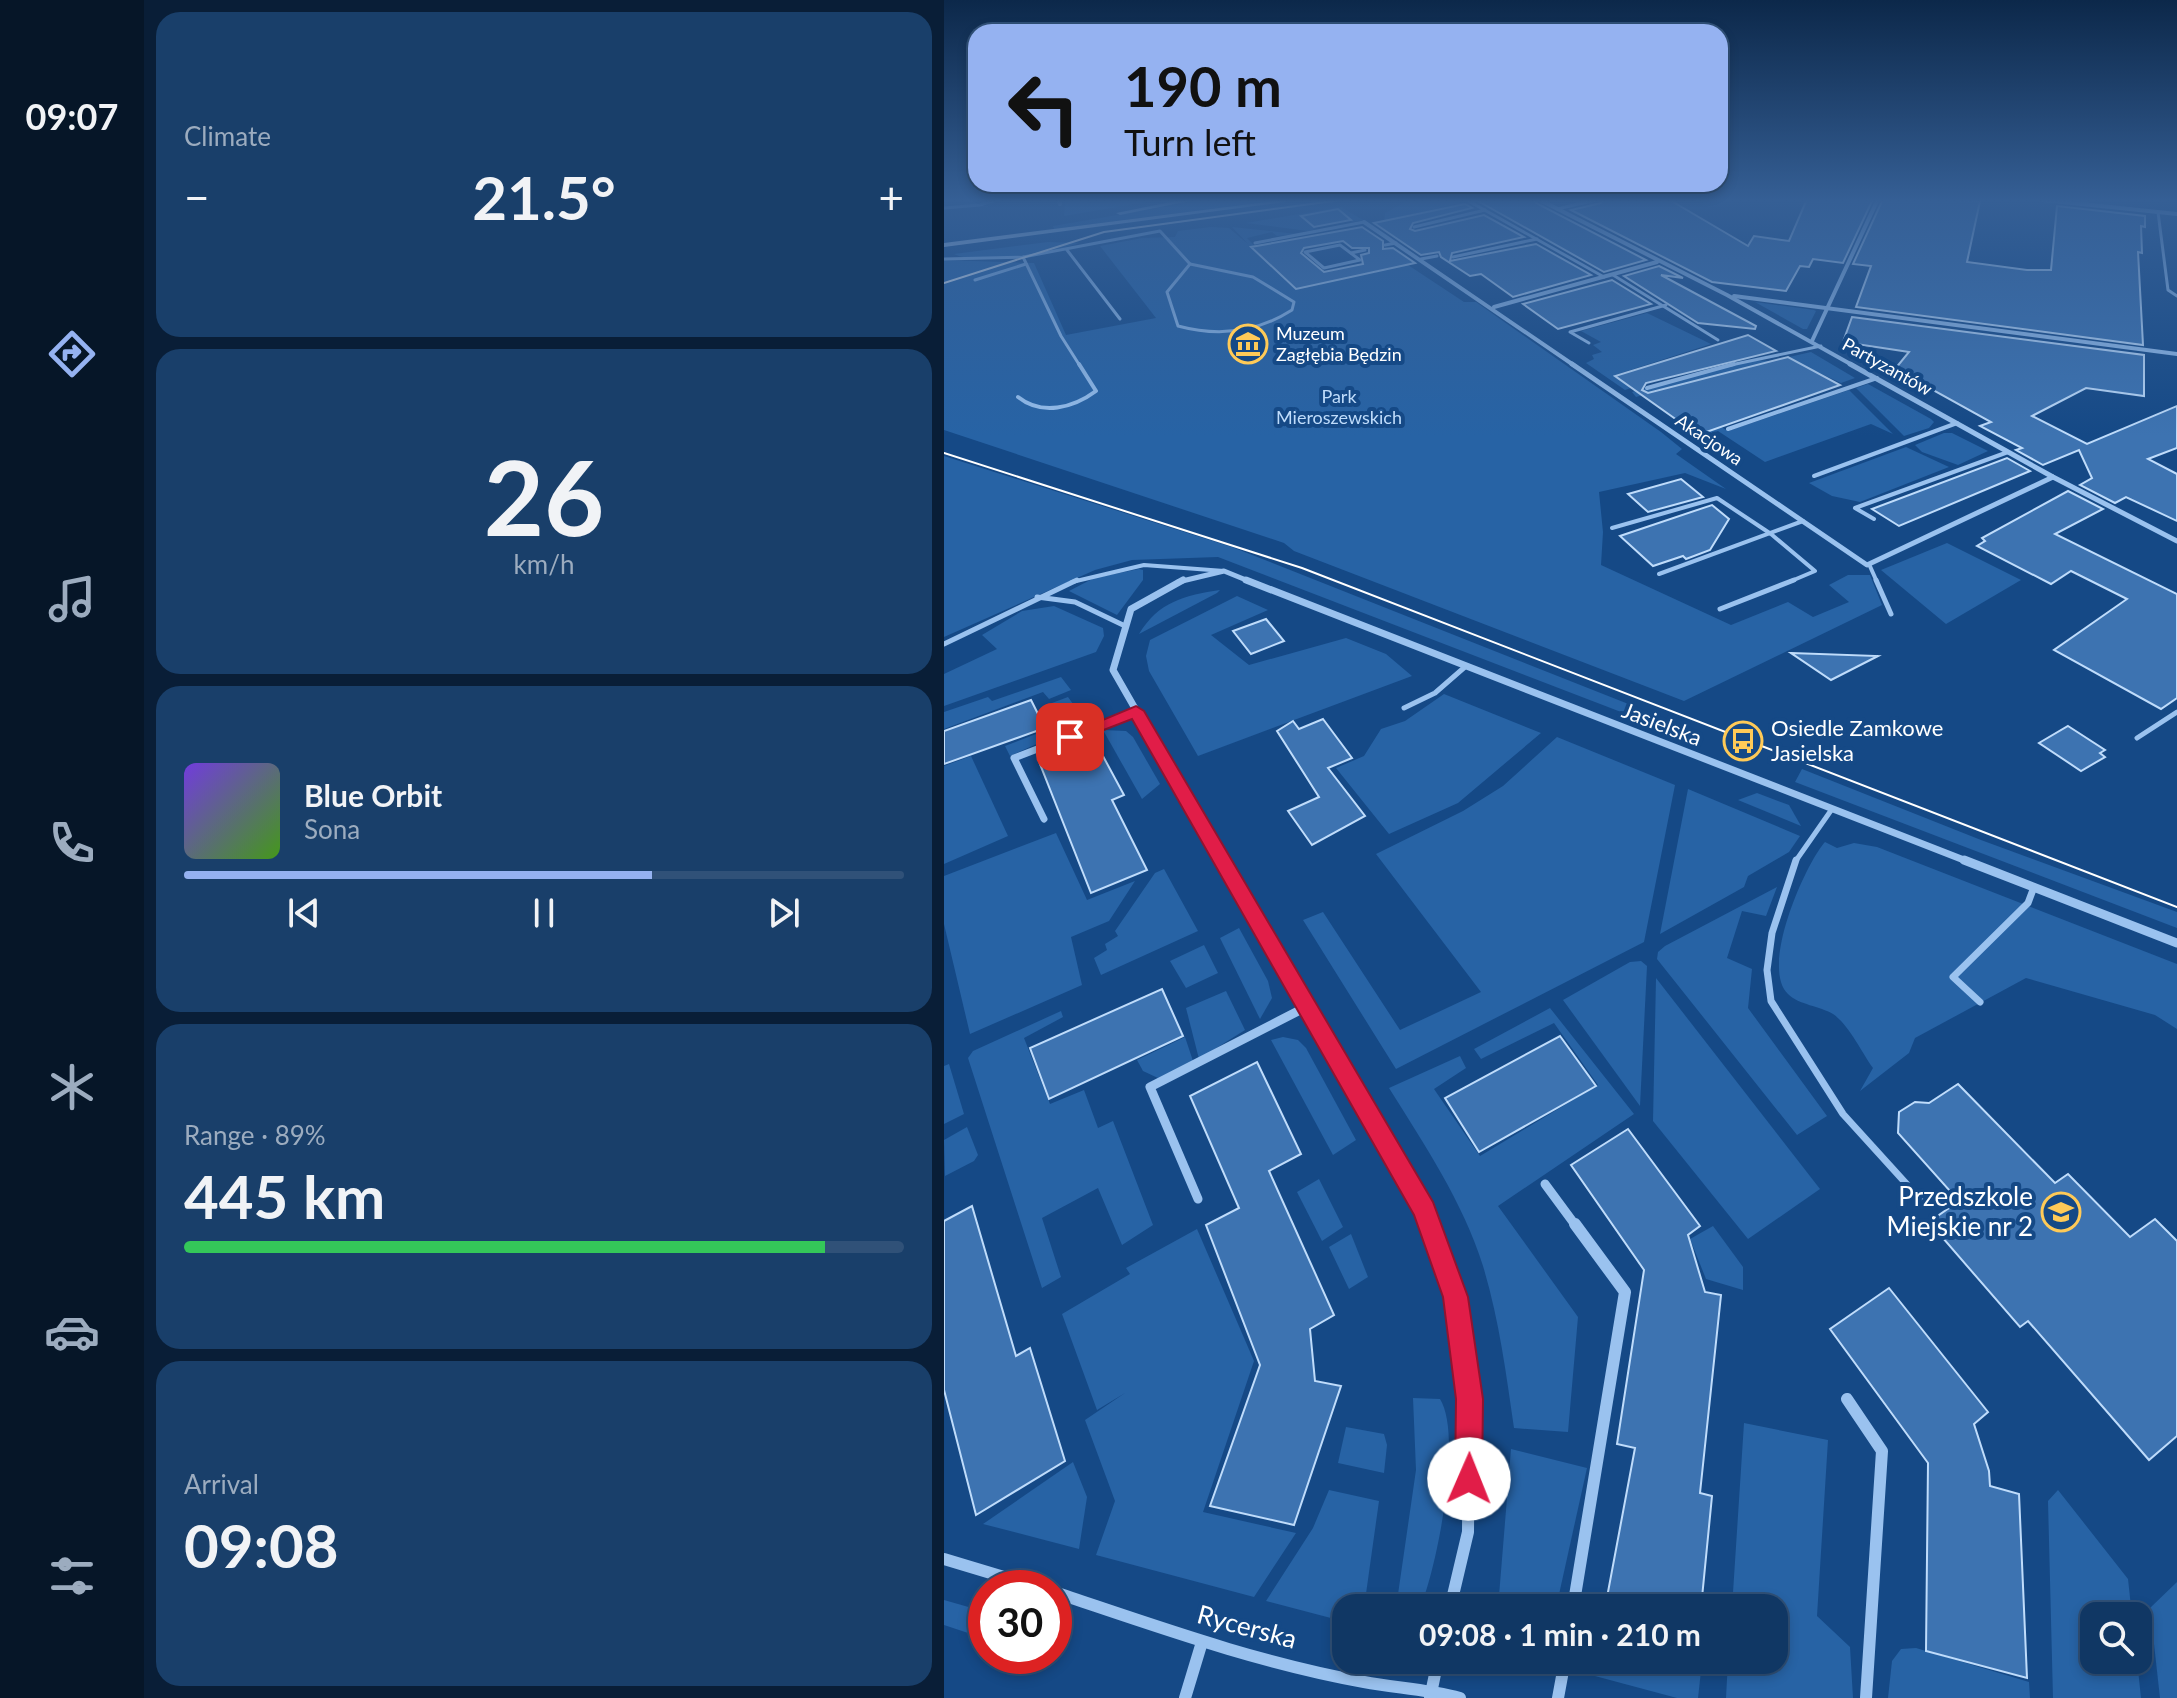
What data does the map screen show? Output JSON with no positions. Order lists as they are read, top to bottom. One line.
{"streets":{"street":["Partyzantów","Akacjowa","Jasielska","Rycerska"]},"parks":["Park Mieroszewskich"],"places":{"museum":["Muzeum Zagłębia Będzin"],"bus stop":["Osiedle Zamkowe Jasielska"],"school or university":["Przedszkole Miejskie nr 2"]},"page":{"tabs":"09:07","tile":["Climate",["26","km/h"],["Range · 89%","445 km"],["Arrival","09:08"]],"turn":["190 m","Turn left"],"heat":["−","21.5°","+"],"song":["Blue Orbit","Sona"],"limit":"30","trip":"09:08 · 1 min · 210 m"}}
